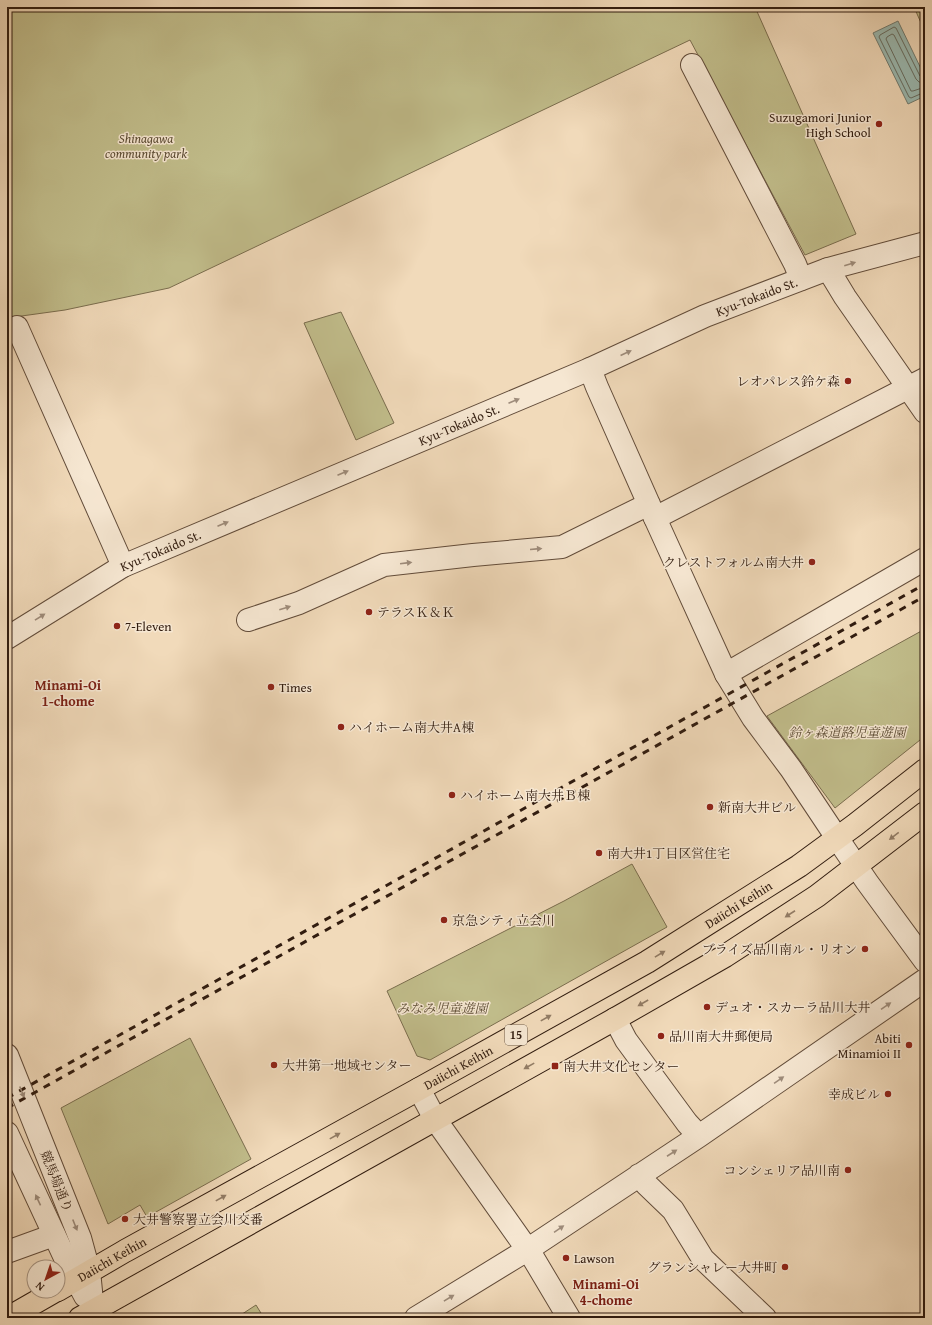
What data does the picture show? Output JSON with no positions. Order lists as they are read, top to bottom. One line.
{"streets":{"highway":["Daiichi Keihin","15"],"street":["Kyu-Tokaido St.","競馬場通り"]},"crossings":[["Daiichi Keihin","競馬場通り"]],"districts":["Minami-Oi 1-chome","Minami-Oi 4-chome"],"parks":["Shinagawa community park","鈴ヶ森道路児童遊園","みなみ児童遊園"],"places":{"other":["Suzugamori Junior High School","レオパレス鈴ケ森","クレストフォルム南大井","テラスＫ＆Ｋ","7-Eleven","Times","ハイホーム南大井A棟","ハイホーム南大井Ｂ棟","新南大井ビル","南大井1丁目区営住宅","京急シティ立会川","ブライズ品川南ル・リオン","デュオ・スカーラ品川大井","品川南大井郵便局","Abiti Minamioi II","大井第一地域センター","幸成ビル","コンシェリア品川南","大井警察署立会川交番","Lawson","グランシャレー大井町"],"transit":["南大井文化センター"]},"north":"bottom left"}
